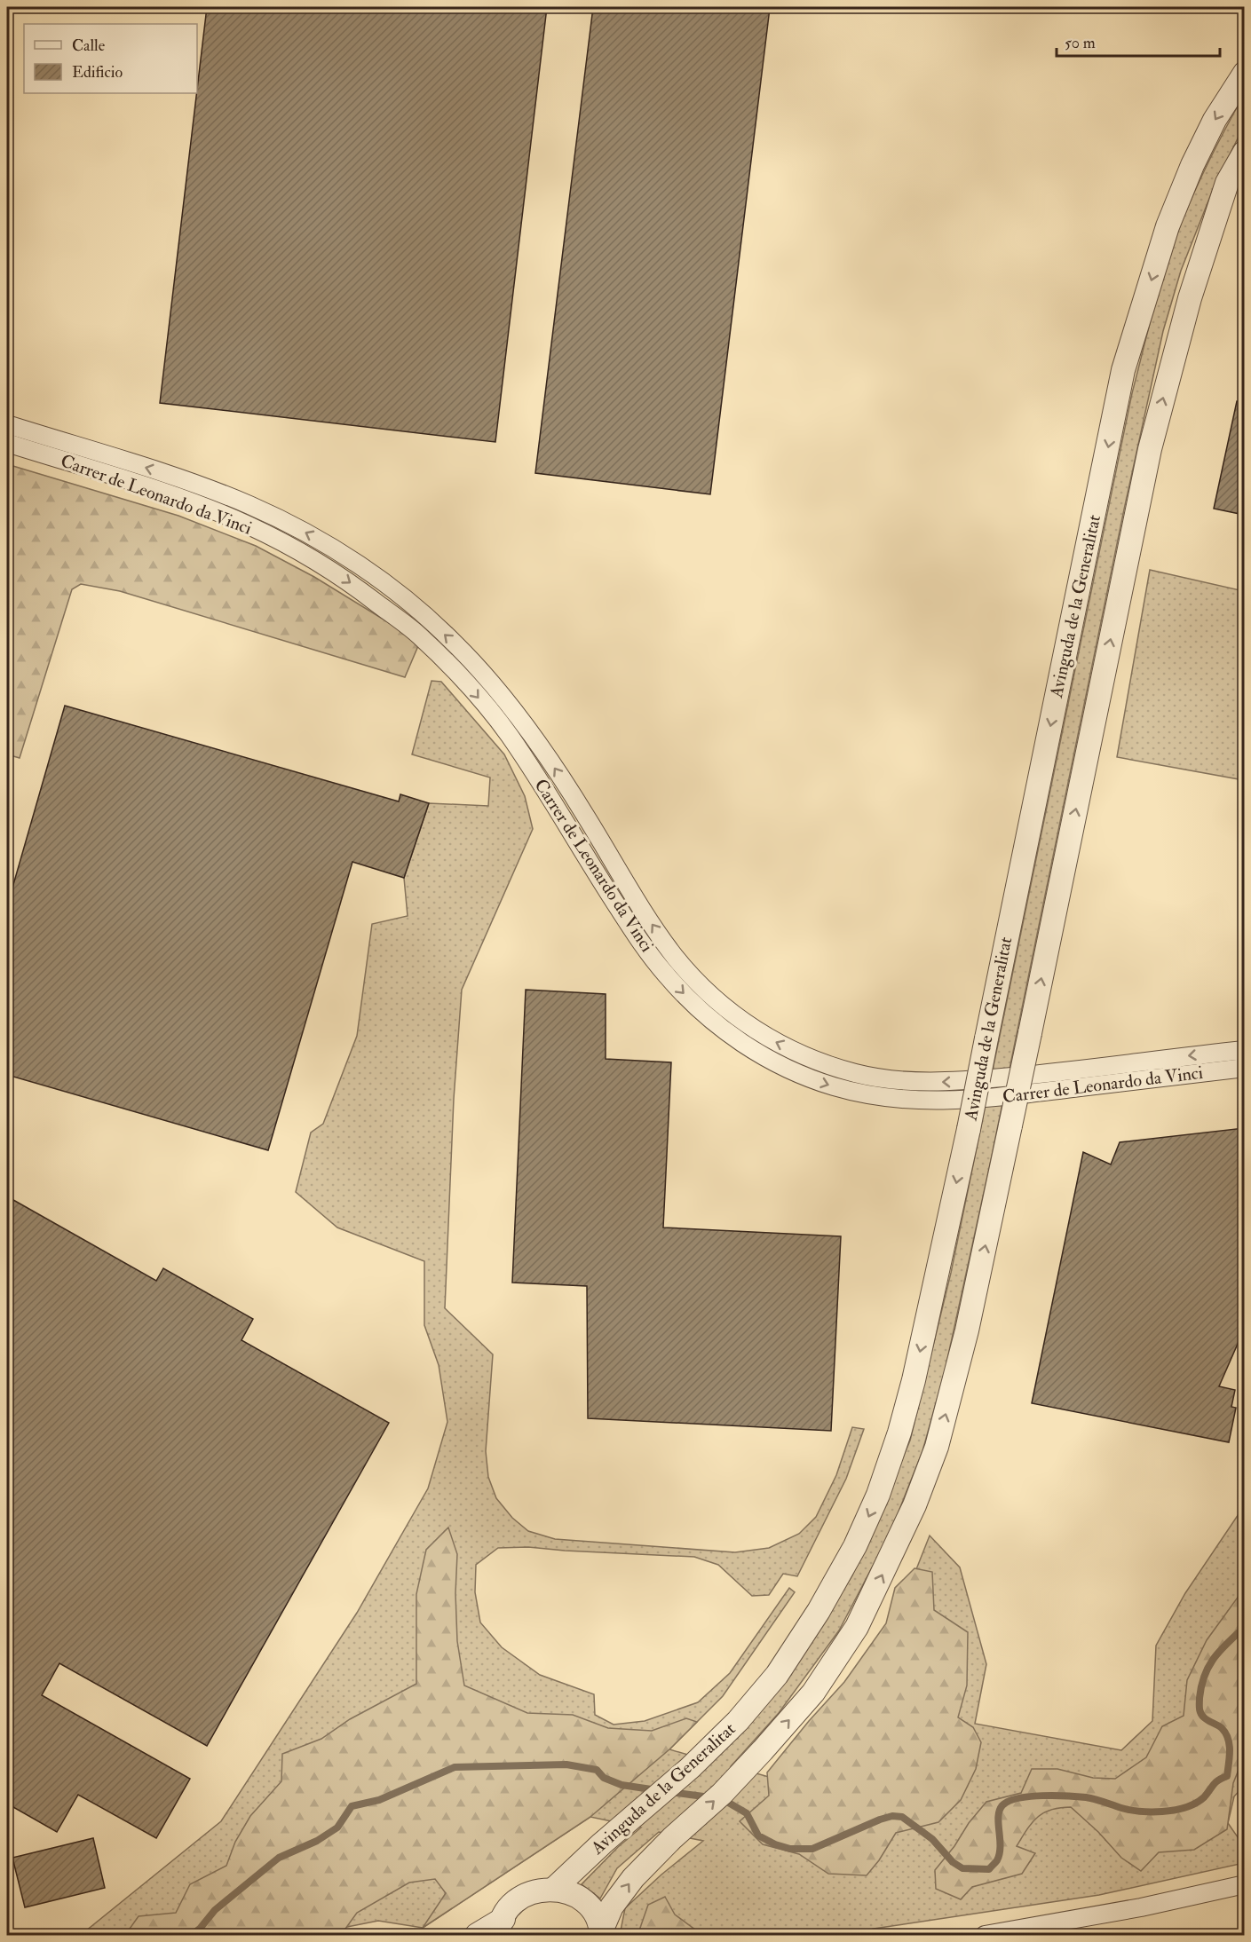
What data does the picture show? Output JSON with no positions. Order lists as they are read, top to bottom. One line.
{"streets":{"street":["Carrer de Leonardo da Vinci","Avinguda de la Generalitat"]},"legend":["Calle","Edificio"],"scale_bar":"50 m"}
